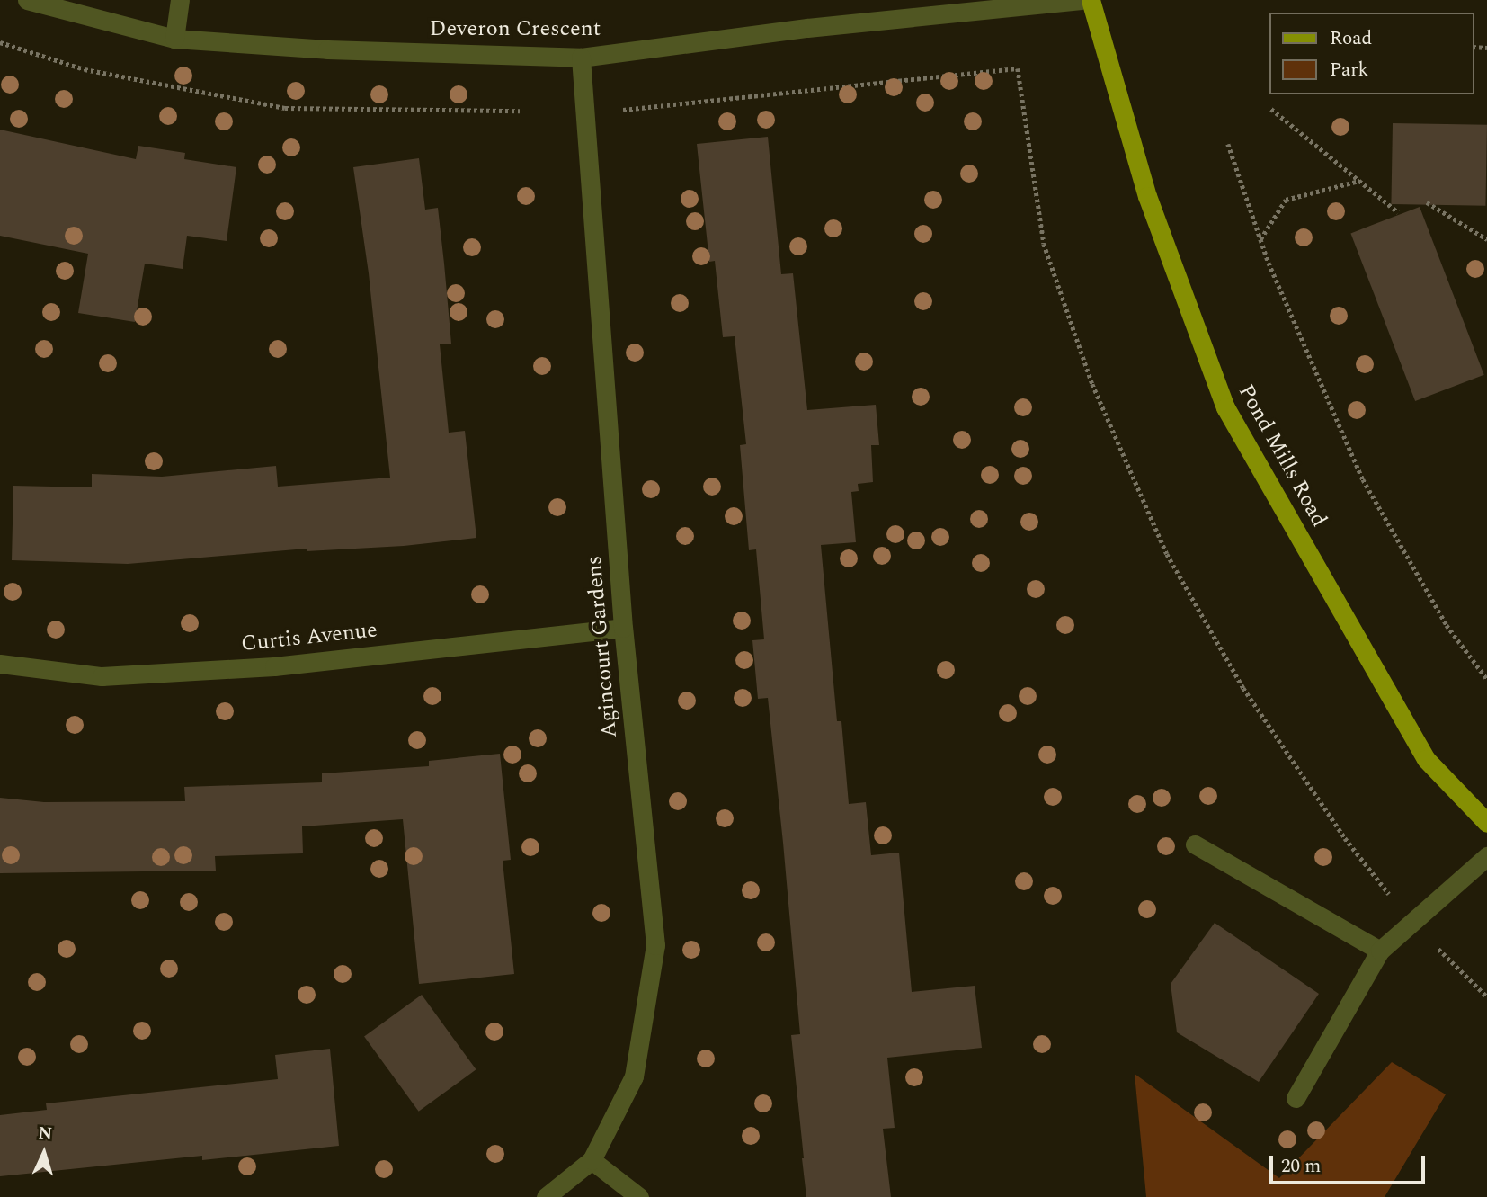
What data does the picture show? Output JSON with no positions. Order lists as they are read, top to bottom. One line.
{"streets":{"main road":["Pond Mills Road"],"street":["Deveron Crescent","Curtis Avenue","Agincourt Gardens"]},"crossings":[["Deveron Crescent","Agincourt Gardens"],["Curtis Avenue","Agincourt Gardens"]],"legend":["Road","Park"],"scale_bar":"20 m","north":"top"}
